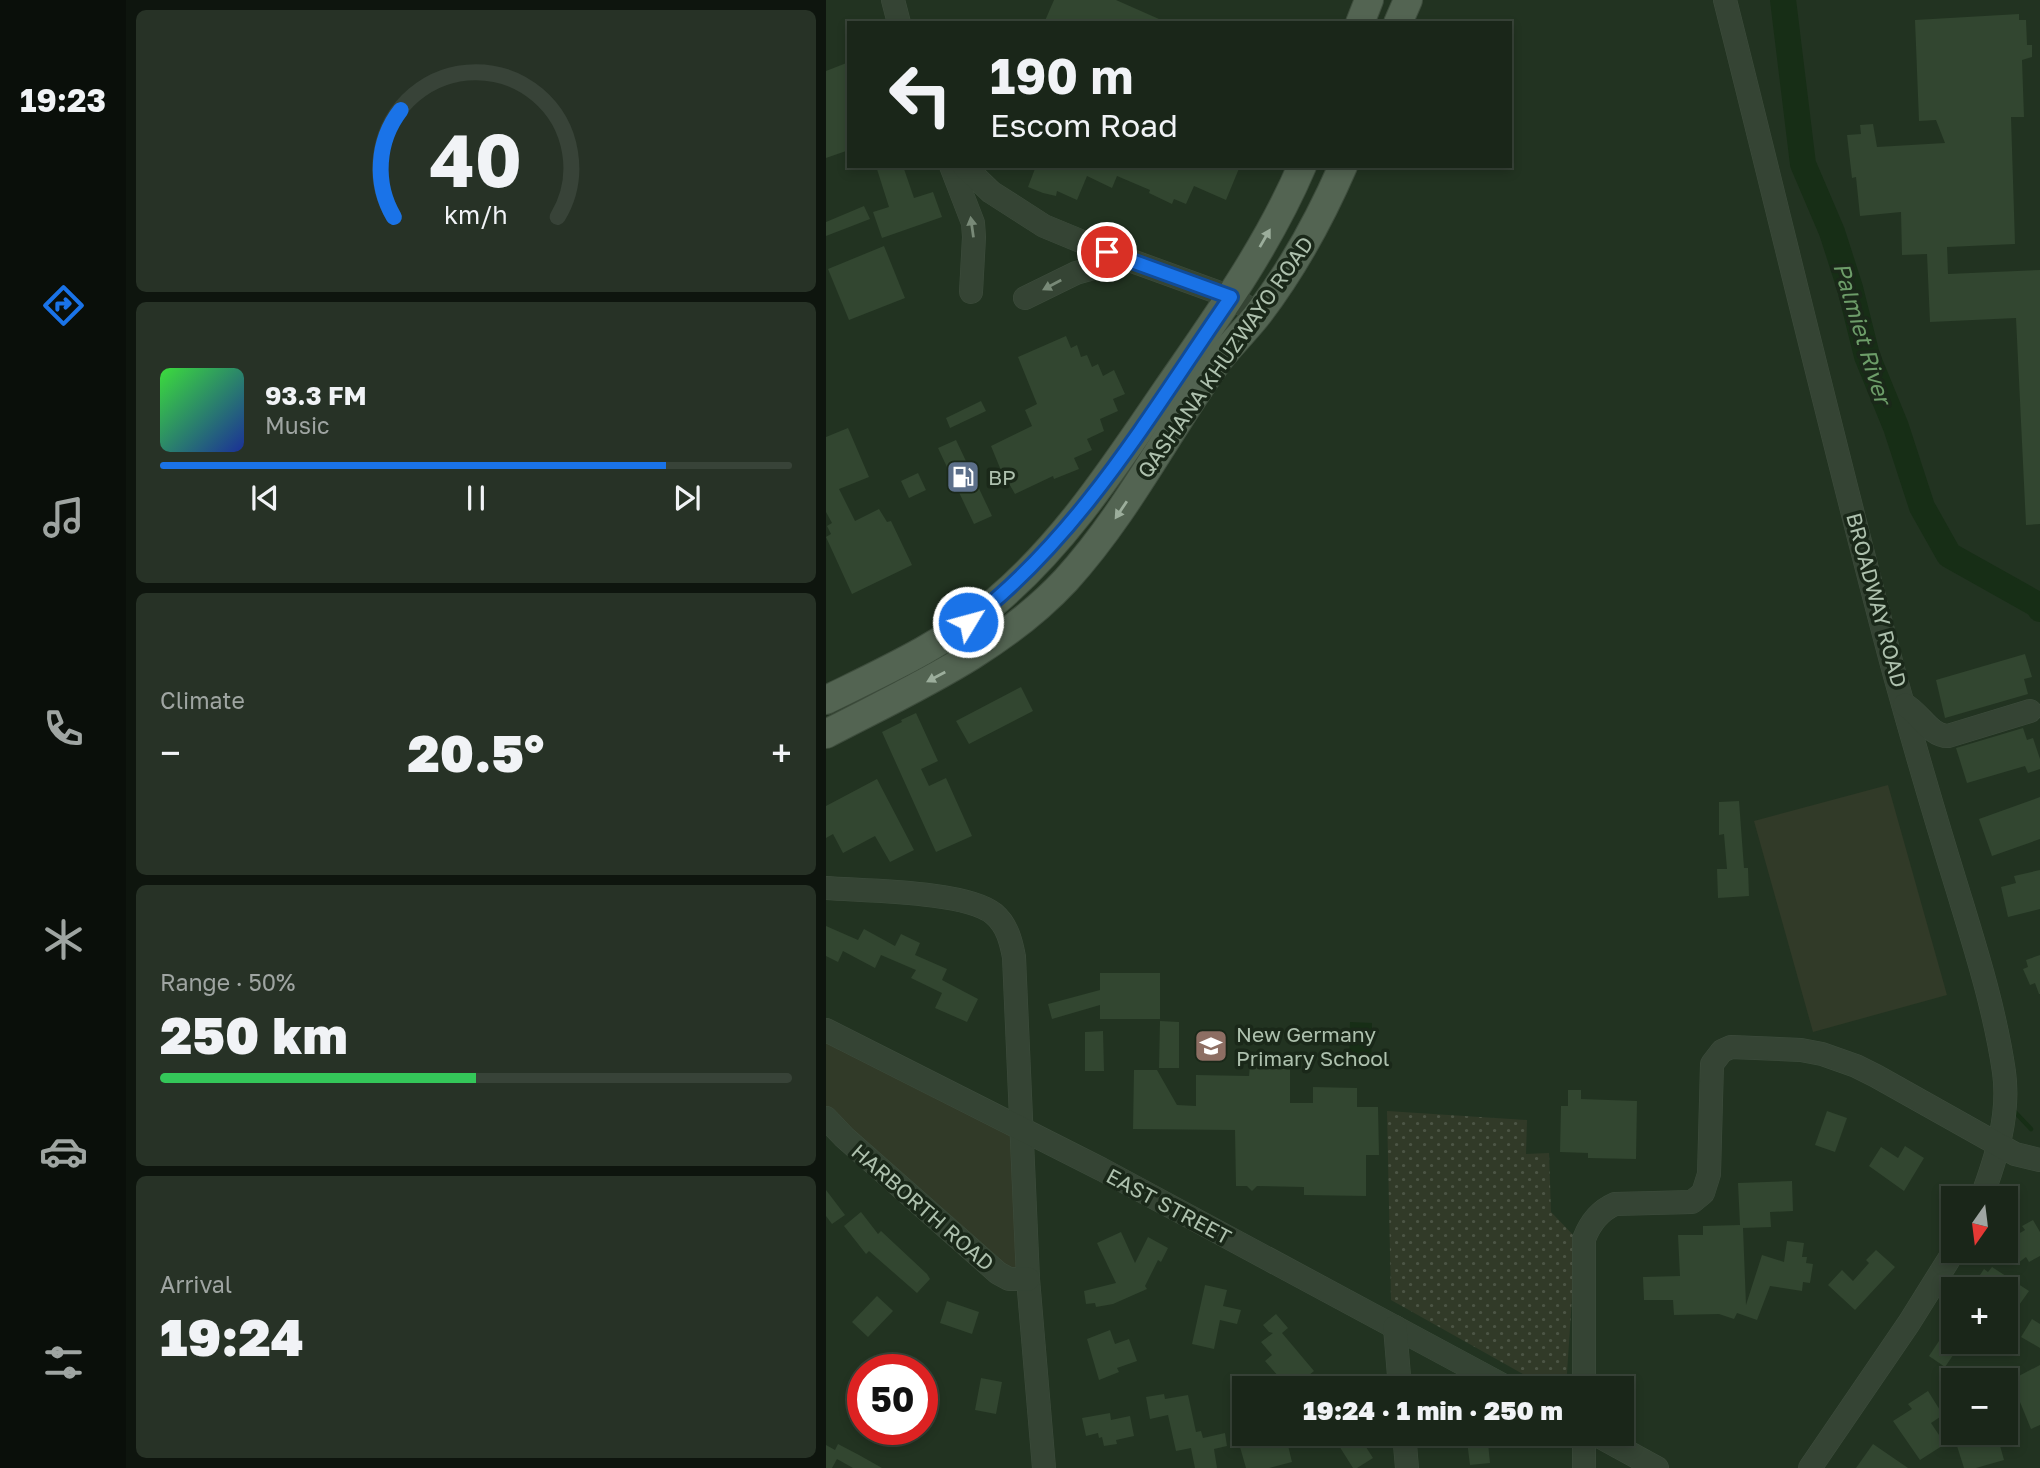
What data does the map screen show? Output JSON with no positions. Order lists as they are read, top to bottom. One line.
{"streets":{"main road":["QASHANA KHUZWAYO ROAD"],"street":["BROADWAY ROAD","EAST STREET","HARBORTH ROAD"]},"crossings":[["EAST STREET","HARBORTH ROAD"]],"water":["Palmiet River"],"places":{"fuel station":["BP"],"school or university":["New Germany Primary School"]},"north":"bottom","page":{"tabs":"19:23","turn":["190 m","Escom Road"],"song":["93.3 FM","Music"],"tile":["Climate",["Range · 50%","250 km"],["Arrival","19:24"]],"heat":["−","20.5°","+"],"map_buttons":["+","−"],"limit":"50","trip":"19:24 · 1 min · 250 m","gauge":["40","km/h"]}}
